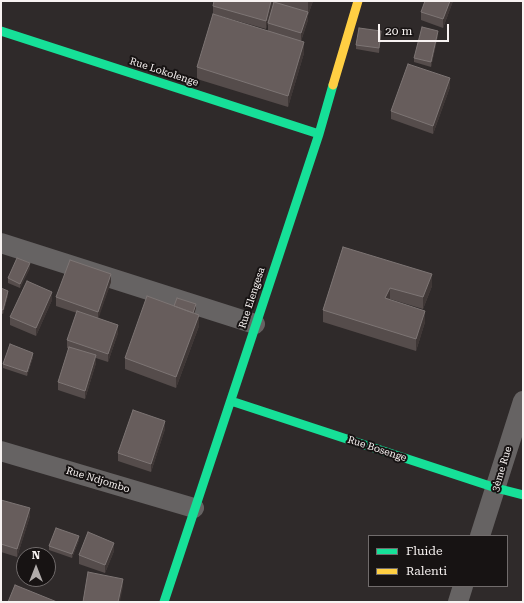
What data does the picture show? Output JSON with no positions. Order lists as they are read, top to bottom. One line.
{"streets":{"street":["Rue Lokolenge","Rue Elengesa","Rue Bosenge","3ème Rue","Rue Ndjombo"]},"crossings":[["Rue Lokolenge","Rue Elengesa"],["Rue Elengesa","Rue Bosenge"],["Rue Elengesa","Rue Ndjombo"],["Rue Bosenge","3ème Rue"]],"legend":["Fluide","Ralenti"],"scale_bar":"20 m","north":"top"}
